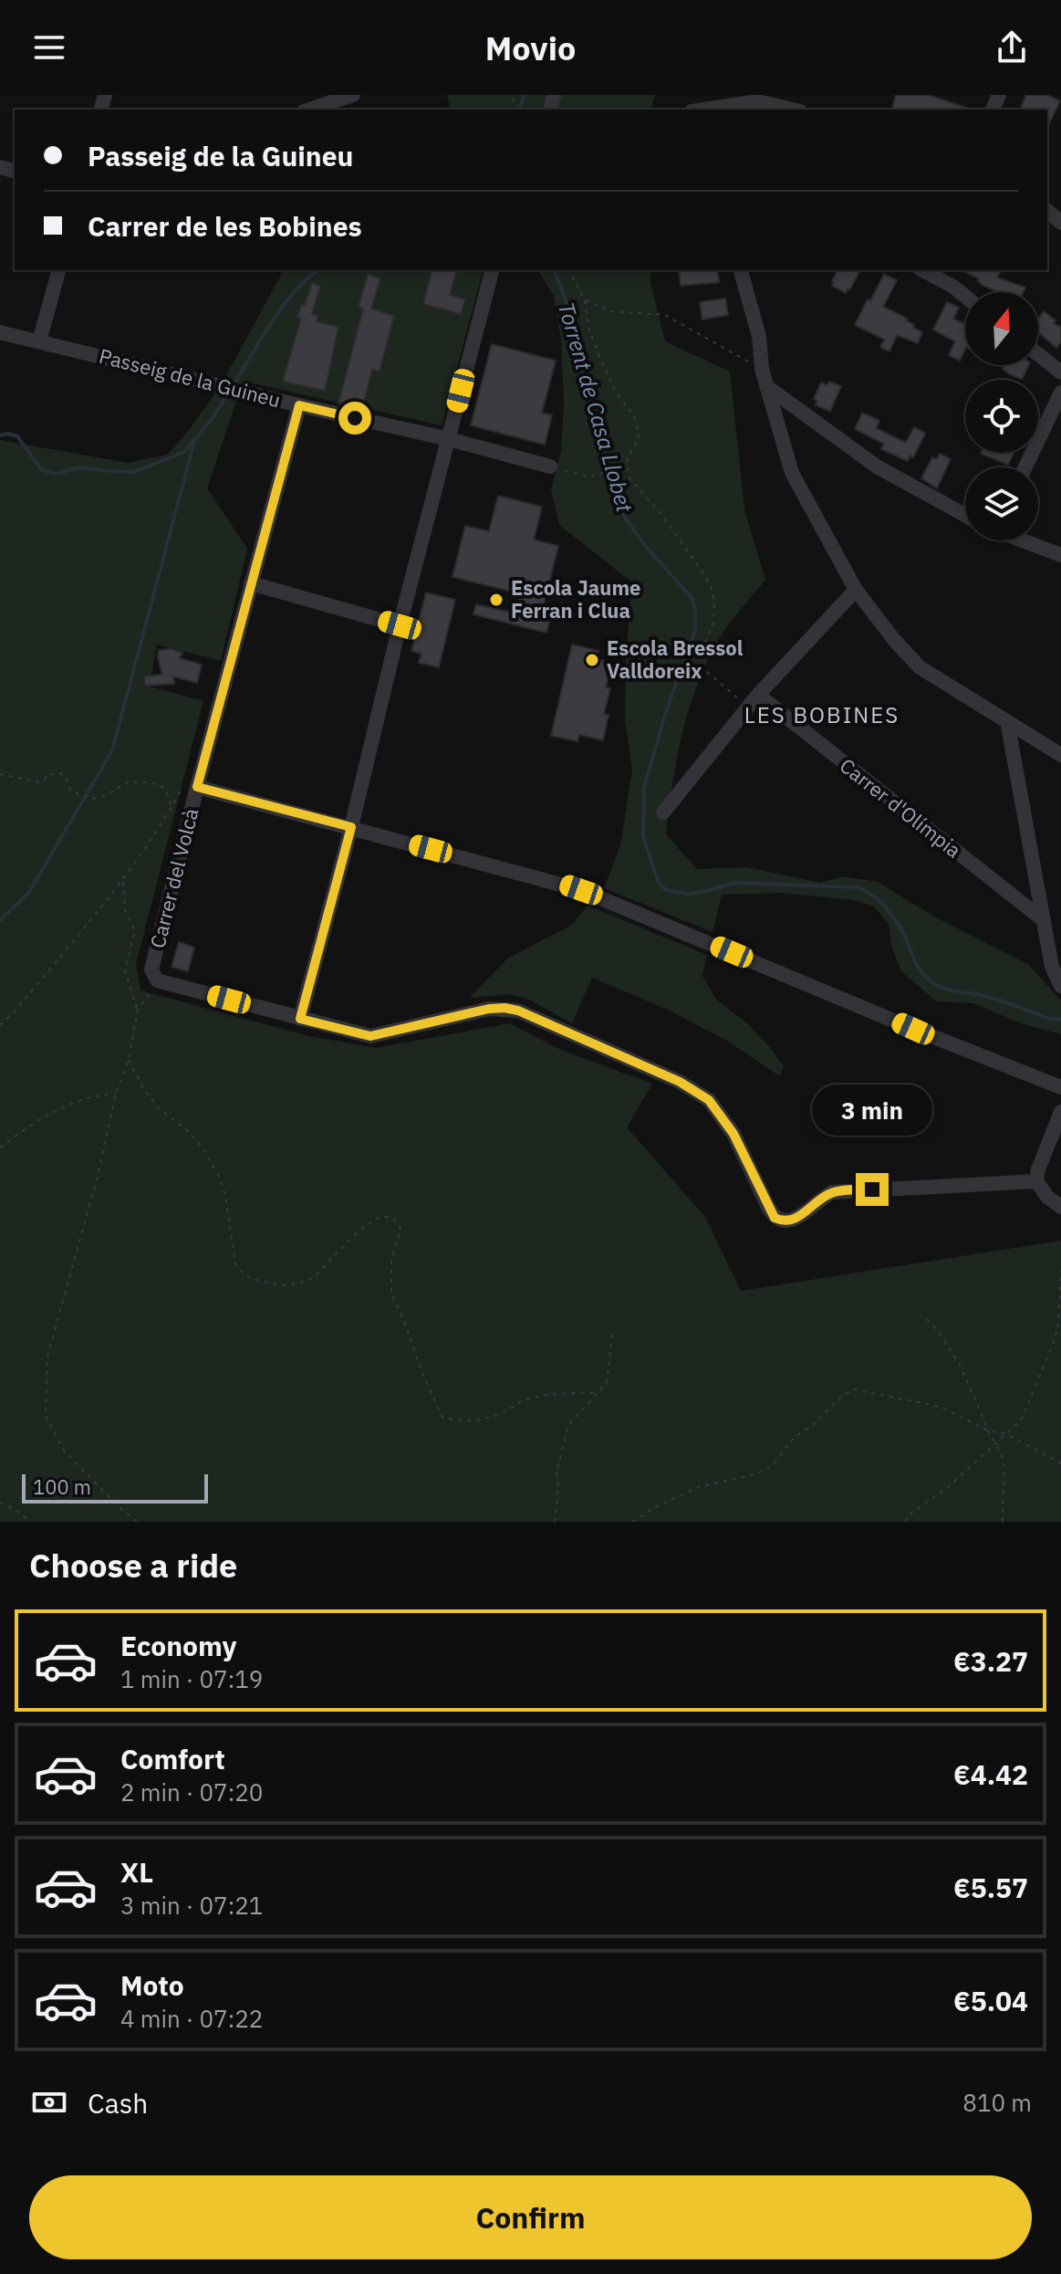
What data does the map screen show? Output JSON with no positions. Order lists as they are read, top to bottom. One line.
{"streets":{"street":["Passeig de la Guineu","Carrer d'Olímpia","Carrer del Volcà"]},"crossings":[["Passeig de la Guineu","Carrer del Volcà"]],"districts":["LES BOBINES"],"water":["Torrent de Casa Llobet"],"places":["Escola Jaume Ferran i Clua","Escola Bressol Valldoreix"],"scale_bar":"100 m","north":"top","page":{"header":"Movio","banner":["Passeig de la Guineu","Carrer de les Bobines"],"bubble":"3 min","scale":"100 m","heading":"Choose a ride","list":[{"name":"Economy","note":"1 min · 07:19","value":"€3.27"},{"name":"Comfort","note":"2 min · 07:20","value":"€4.42"},{"name":"XL","note":"3 min · 07:21","value":"€5.57"},{"name":"Moto","note":"4 min · 07:22","value":"€5.04"}],"pay":["Cash","810 m"],"buttons":"Confirm"}}
